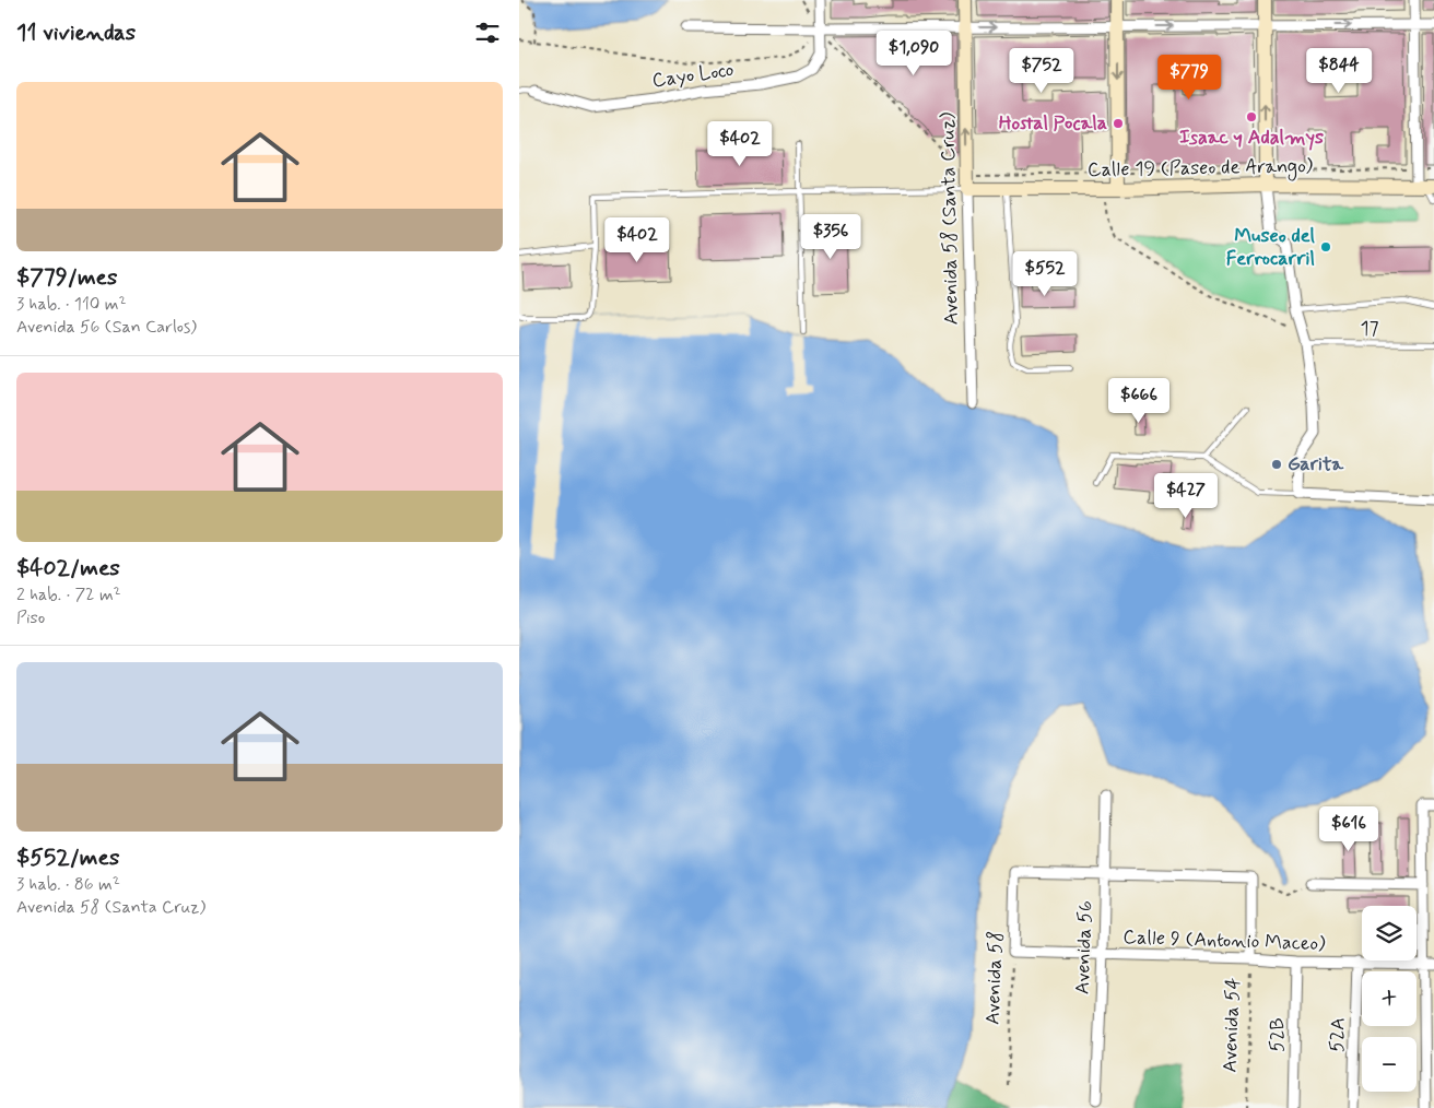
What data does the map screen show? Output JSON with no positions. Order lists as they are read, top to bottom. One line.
{"streets":{"main road":["Calle 19 (Paseo de Arango)","Avenida 58 (Santa Cruz)"],"street":["Cayo Loco","Calle 9 (Antonio Maceo)","Avenida 56","Avenida 58","Avenida 54","52B","52A"],"lane":["17"]},"crossings":[["Calle 19 (Paseo de Arango)","Avenida 58 (Santa Cruz)"],["Calle 9 (Antonio Maceo)","Avenida 56"],["Calle 9 (Antonio Maceo)","Avenida 58"],["Calle 9 (Antonio Maceo)","Avenida 54"],["Calle 9 (Antonio Maceo)","52B"],["Calle 9 (Antonio Maceo)","52A"],["Avenida 56","Avenida 58"]],"one_way":["Avenida 58 (Santa Cruz)"],"places":["Isaac y Adalmys","Hostal Pocala","Museo del Ferrocarril","Garita"],"page":{"heading":"11 viviendas","price":["$1,090","$752","$844","$779","$402","$356","$402","$552","$666","$427","$616"],"list":[{"name":"$779/mes","note":"3 hab. · 110 m² · Avenida 56 (San Carlos)"},{"name":"$402/mes","note":"2 hab. · 72 m² · Piso"},{"name":"$552/mes","note":"3 hab. · 86 m² · Avenida 58 (Santa Cruz)"}],"map_buttons":["+","−"]}}
